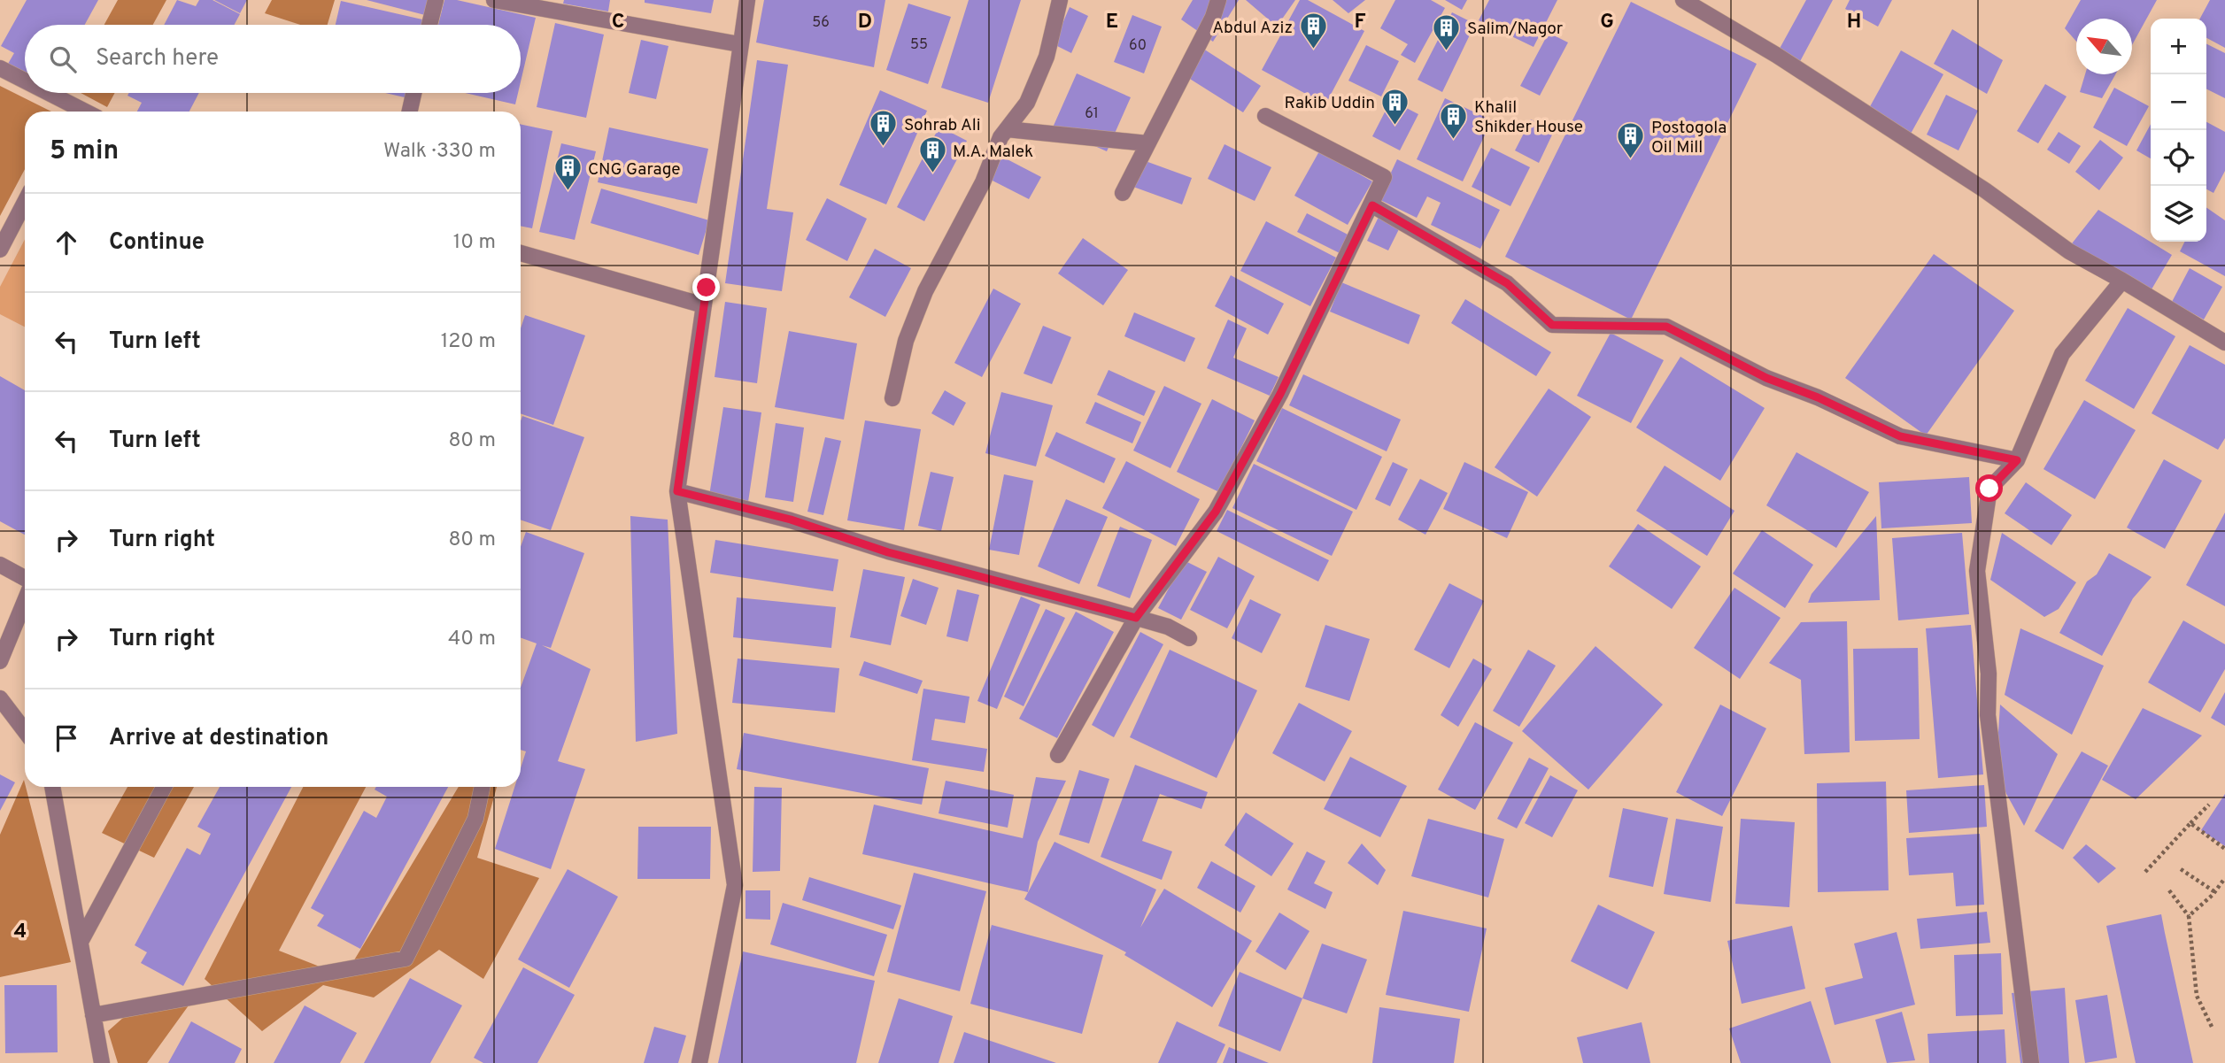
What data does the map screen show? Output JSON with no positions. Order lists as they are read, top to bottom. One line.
{"places":{"building":["Abdul Aziz","Salim/Nagor","Rakib Uddin","Khalil Shikder House","Sohrab Ali","Postogola Oil Mill","M.A. Malek","CNG Garage"]},"house_numbers":["56","55","60","61"],"north":"top left","page":{"map_buttons":["+","−"],"search":"Search here","heading":["5 min","Walk · 330 m"],"list":[["Continue","10 m"],["Turn left","120 m"],["Turn left","80 m"],["Turn right","80 m"],["Turn right","40 m"],"Arrive at destination"]},"grid":{"columns":["C","D","E","F","G","H"],"rows":["4"]}}
